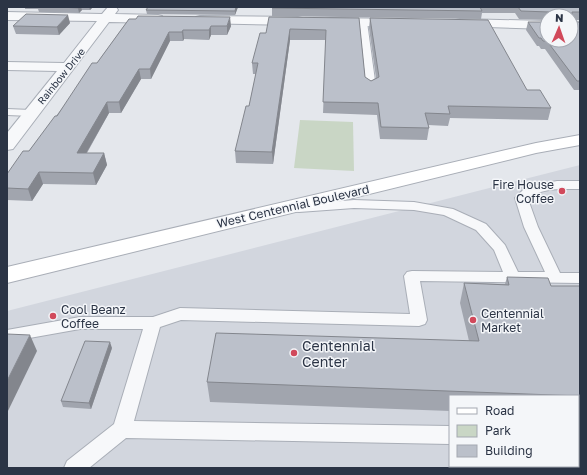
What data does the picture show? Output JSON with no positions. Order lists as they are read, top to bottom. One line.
{"streets":{"main road":["West Centennial Boulevard"],"street":["Rainbow Drive"]},"places":["Fire House Coffee","Cool Beanz Coffee","Centennial Market","Centennial Center"],"legend":["Road","Park","Building"],"north":"top"}
